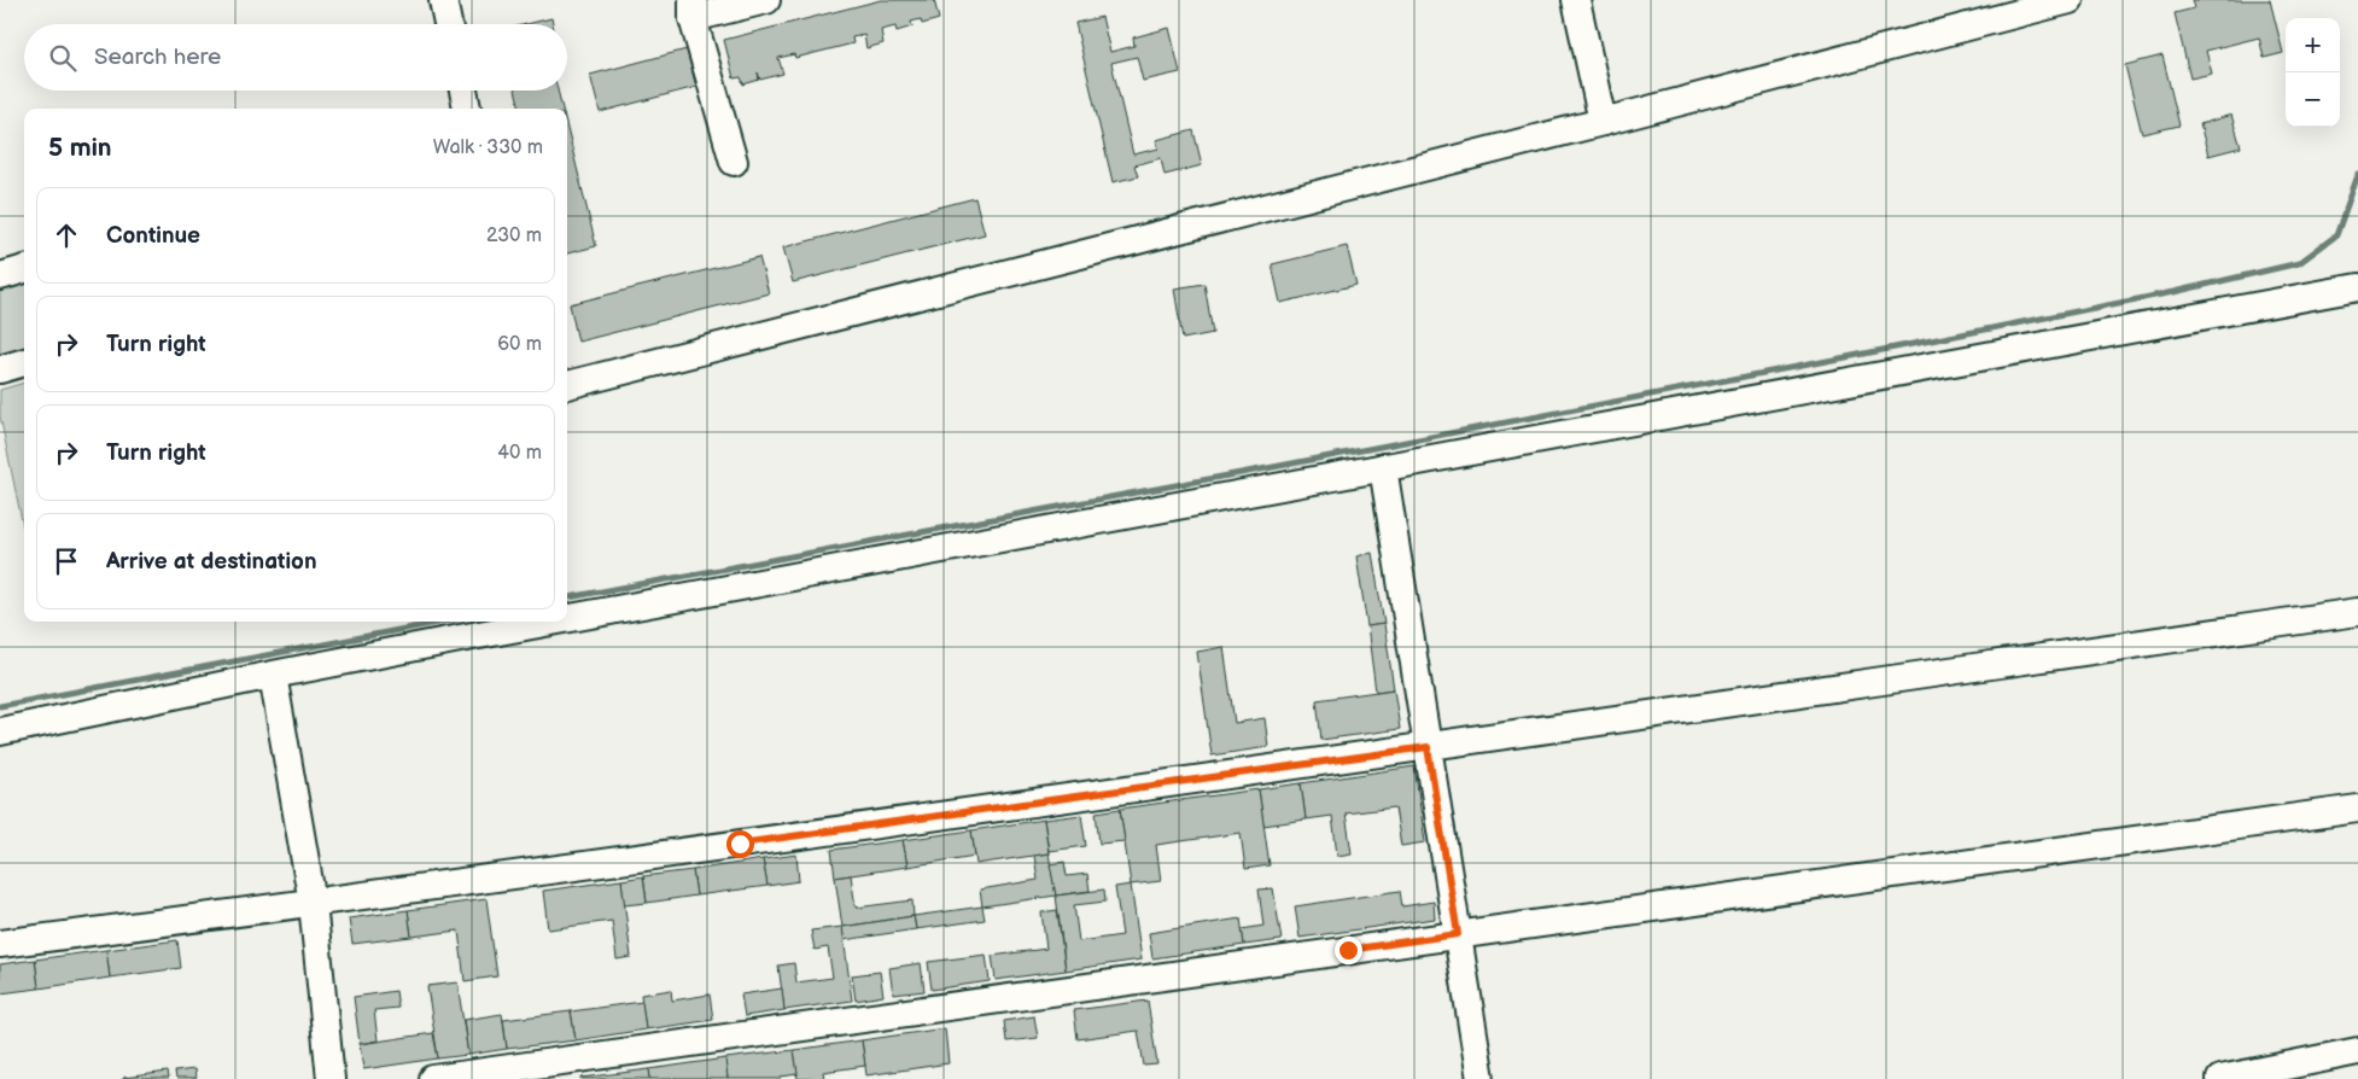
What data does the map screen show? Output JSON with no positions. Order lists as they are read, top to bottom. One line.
{"page":{"map_buttons":["+","−"],"search":"Search here","heading":["5 min","Walk · 330 m"],"list":[["Continue","230 m"],["Turn right","60 m"],["Turn right","40 m"],"Arrive at destination"]}}
